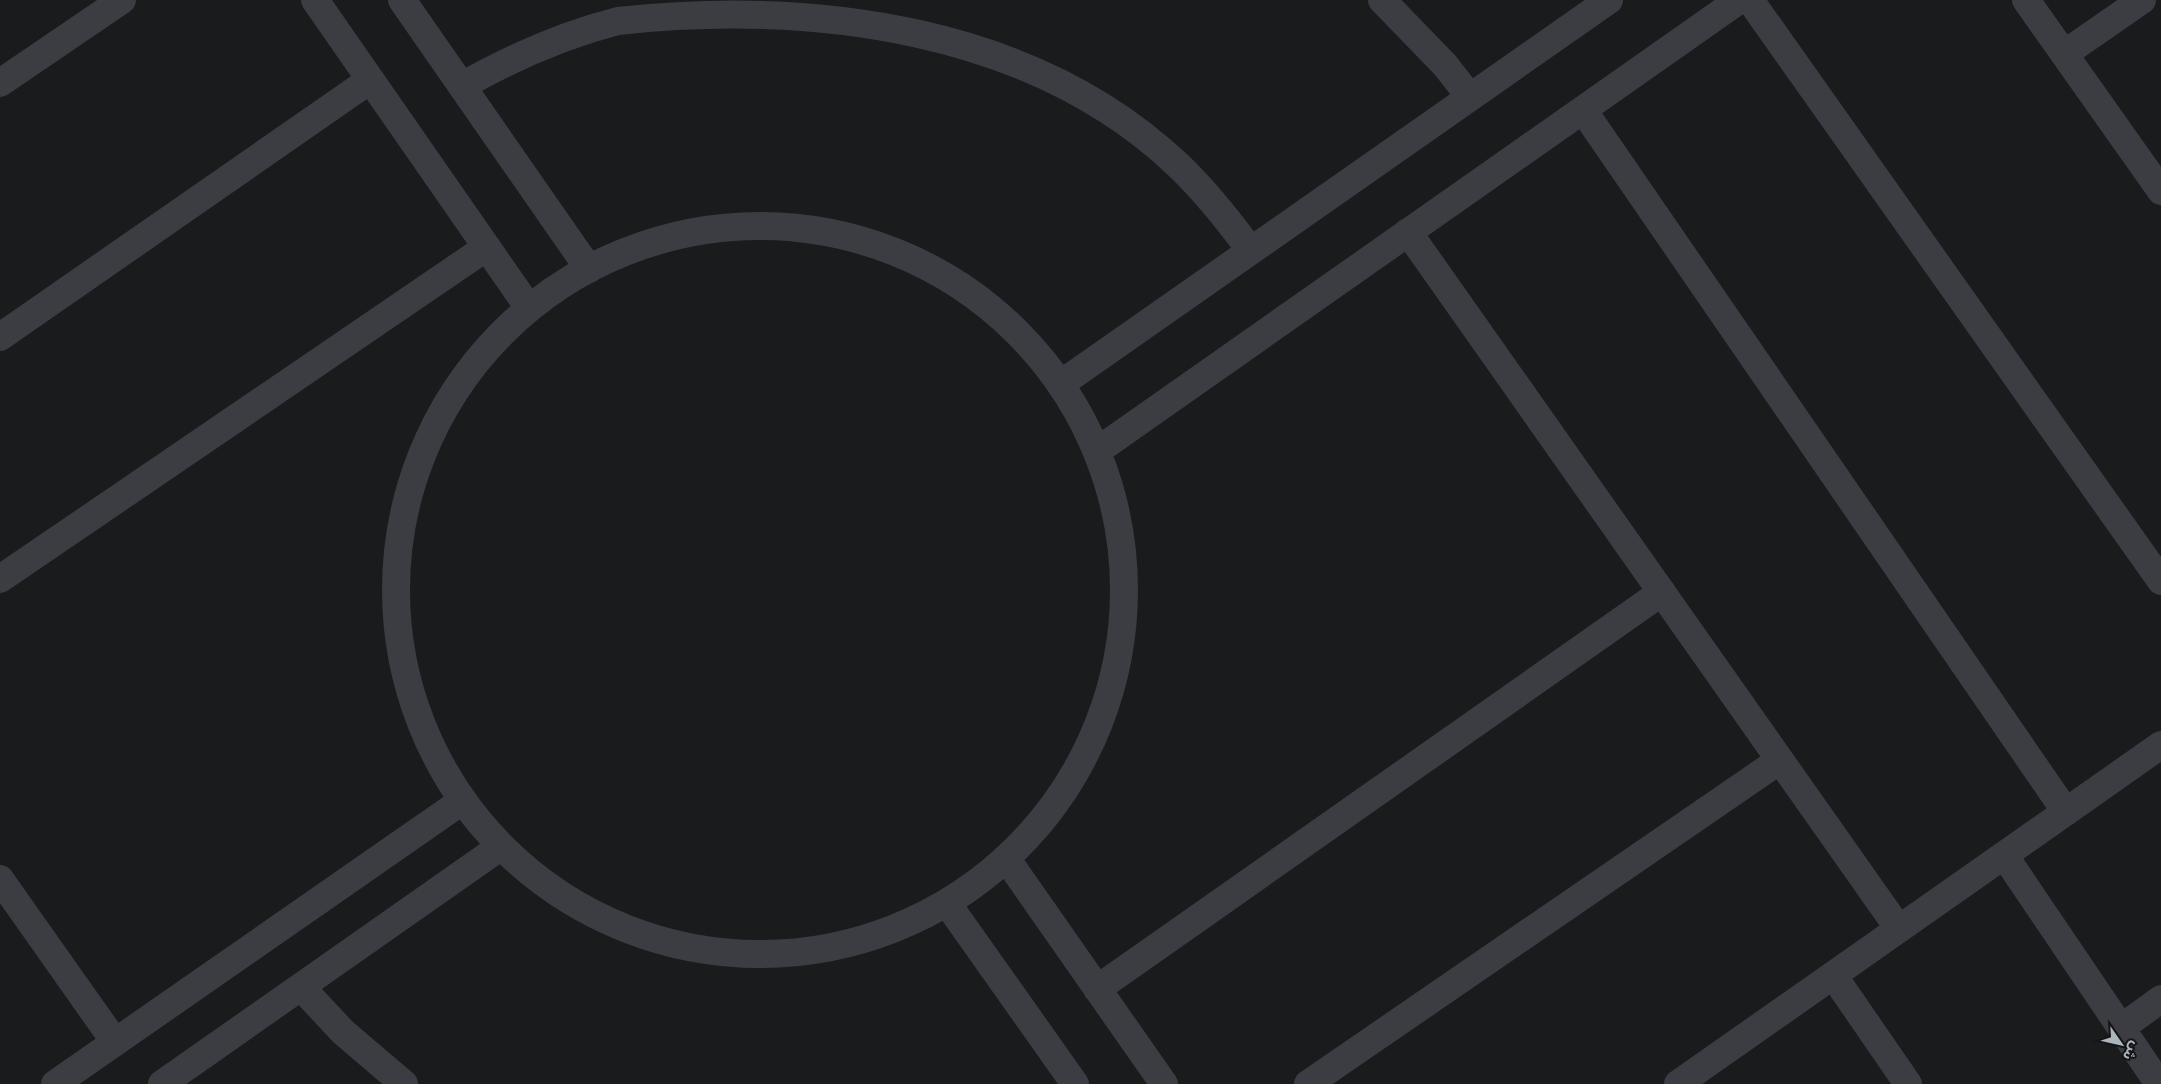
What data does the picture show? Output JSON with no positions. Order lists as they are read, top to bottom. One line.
{"north":"bottom right"}
